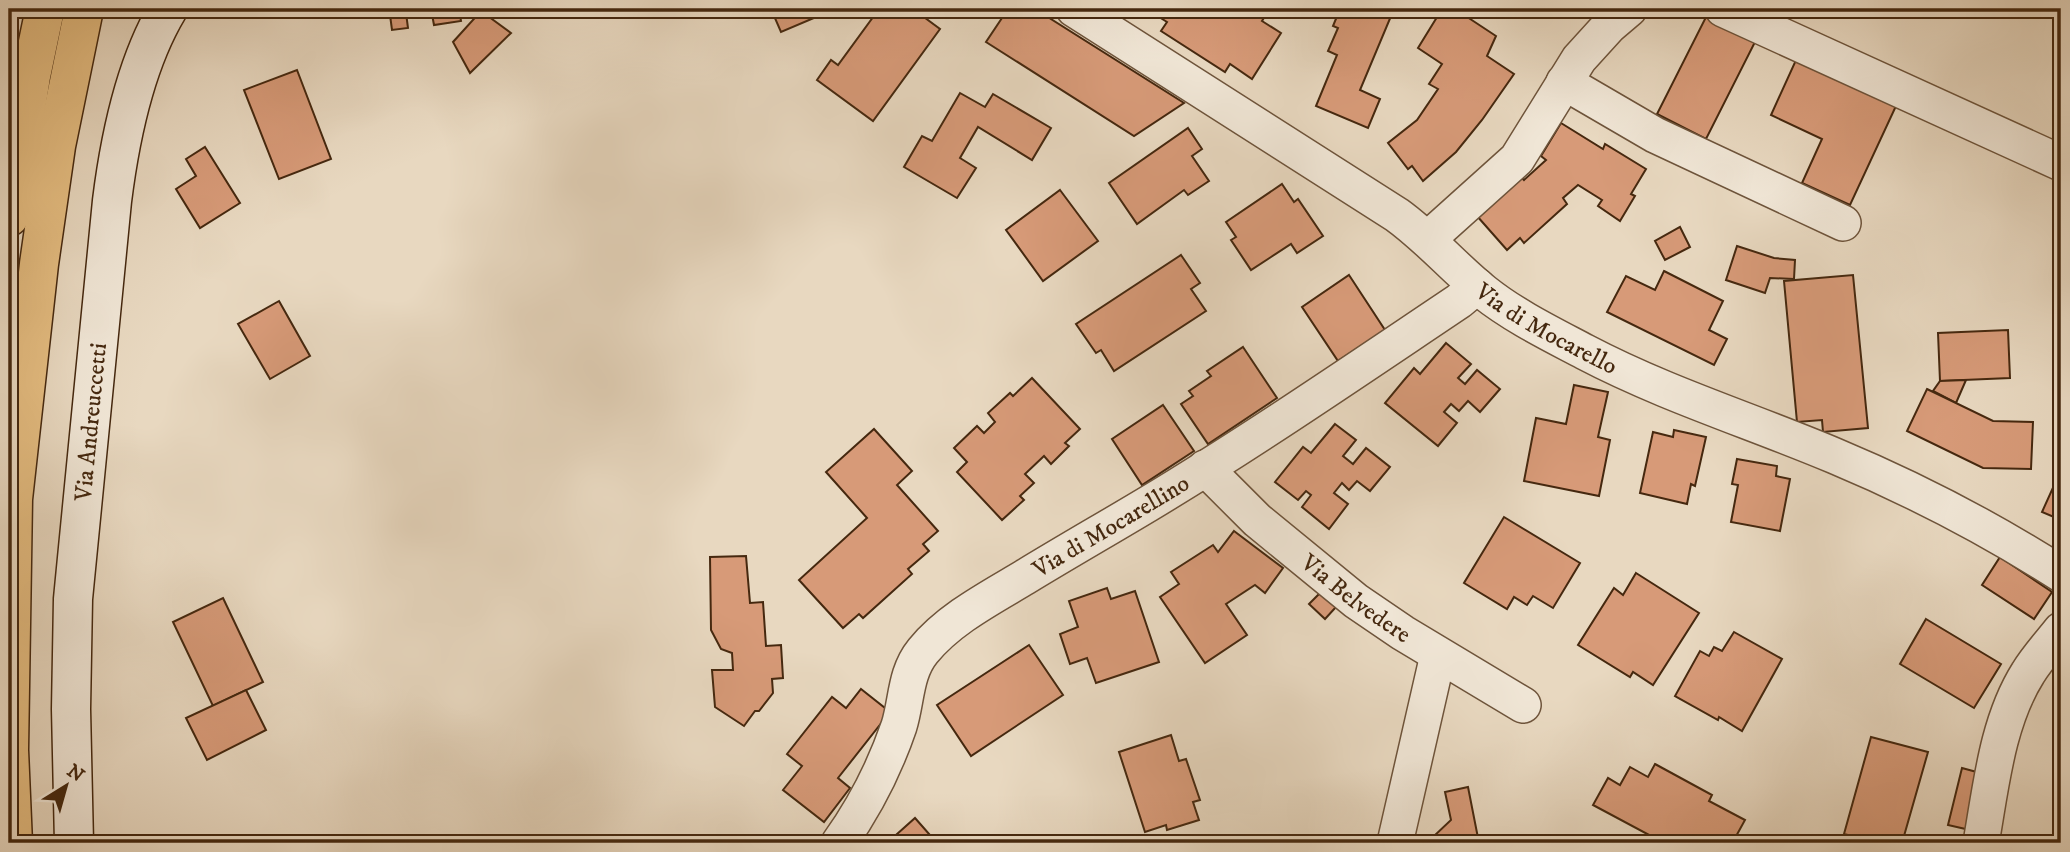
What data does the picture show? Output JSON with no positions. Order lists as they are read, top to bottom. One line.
{"streets":{"main road":["Via Andreuccetti"],"street":["Via di Mocarello","Via di Mocarellino","Via Belvedere"]},"crossings":[["Via di Mocarello","Via di Mocarellino"],["Via di Mocarellino","Via Belvedere"]],"north":"top right"}
